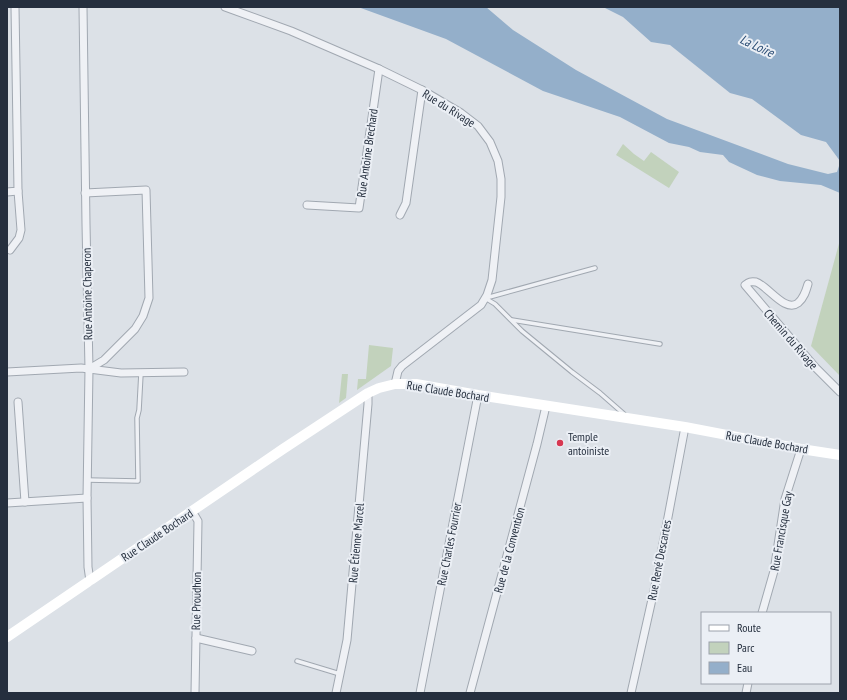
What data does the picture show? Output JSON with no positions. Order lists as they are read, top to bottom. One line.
{"streets":{"main road":["Rue Claude Bochard"],"street":["Rue du Rivage","Rue Antoine Brechard","Rue Antoine Chaperon","Chemin du Rivage","Rue Francisque Gay","Rue Étienne Marcel","Rue Charles Fourrier","Rue de la Convention","Rue René Descartes","Rue Proudhon"]},"crossings":[["Rue du Rivage","Rue Antoine Brechard"],["Rue du Rivage","Rue Claude Bochard"],["Rue Antoine Chaperon","Rue Claude Bochard"],["Rue Claude Bochard","Rue Francisque Gay"],["Rue Claude Bochard","Rue Étienne Marcel"],["Rue Claude Bochard","Rue Charles Fourrier"],["Rue Claude Bochard","Rue de la Convention"],["Rue Claude Bochard","Rue René Descartes"],["Rue Claude Bochard","Rue Proudhon"]],"water":["La Loire"],"places":["Temple antoiniste"],"legend":["Route","Parc","Eau"]}
